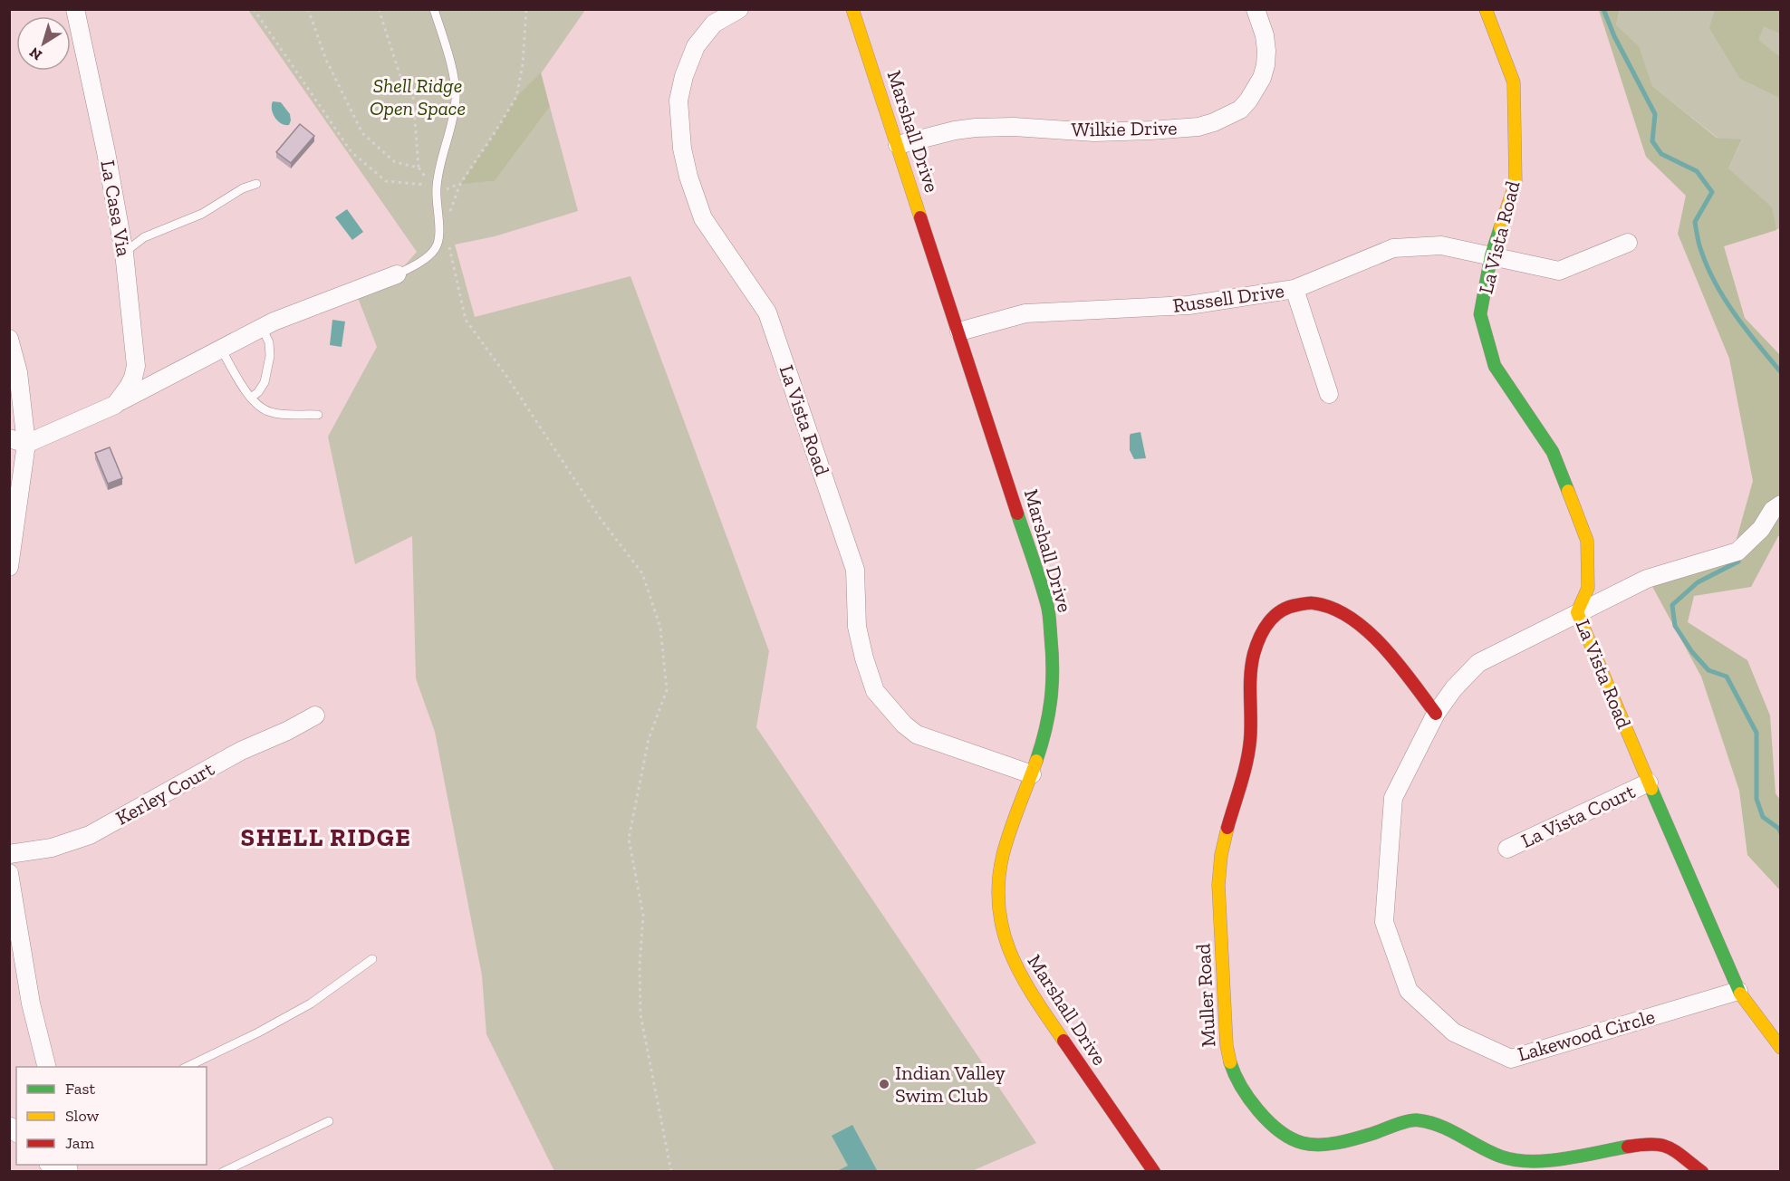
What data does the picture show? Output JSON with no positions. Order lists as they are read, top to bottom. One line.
{"streets":{"street":["Wilkie Drive","Marshall Drive","La Casa Via","La Vista Road","Russell Drive","Kerley Court","La Vista Court","Muller Road","Lakewood Circle"]},"crossings":[["Wilkie Drive","Marshall Drive"],["Marshall Drive","La Vista Road"],["Marshall Drive","Russell Drive"],["La Vista Road","Russell Drive"],["La Vista Road","La Vista Court"],["La Vista Road","Lakewood Circle"],["Muller Road","Lakewood Circle"]],"districts":["SHELL RIDGE"],"parks":["Shell Ridge Open Space"],"places":["Indian Valley Swim Club"],"legend":["Fast","Slow","Jam"],"north":"bottom left"}
